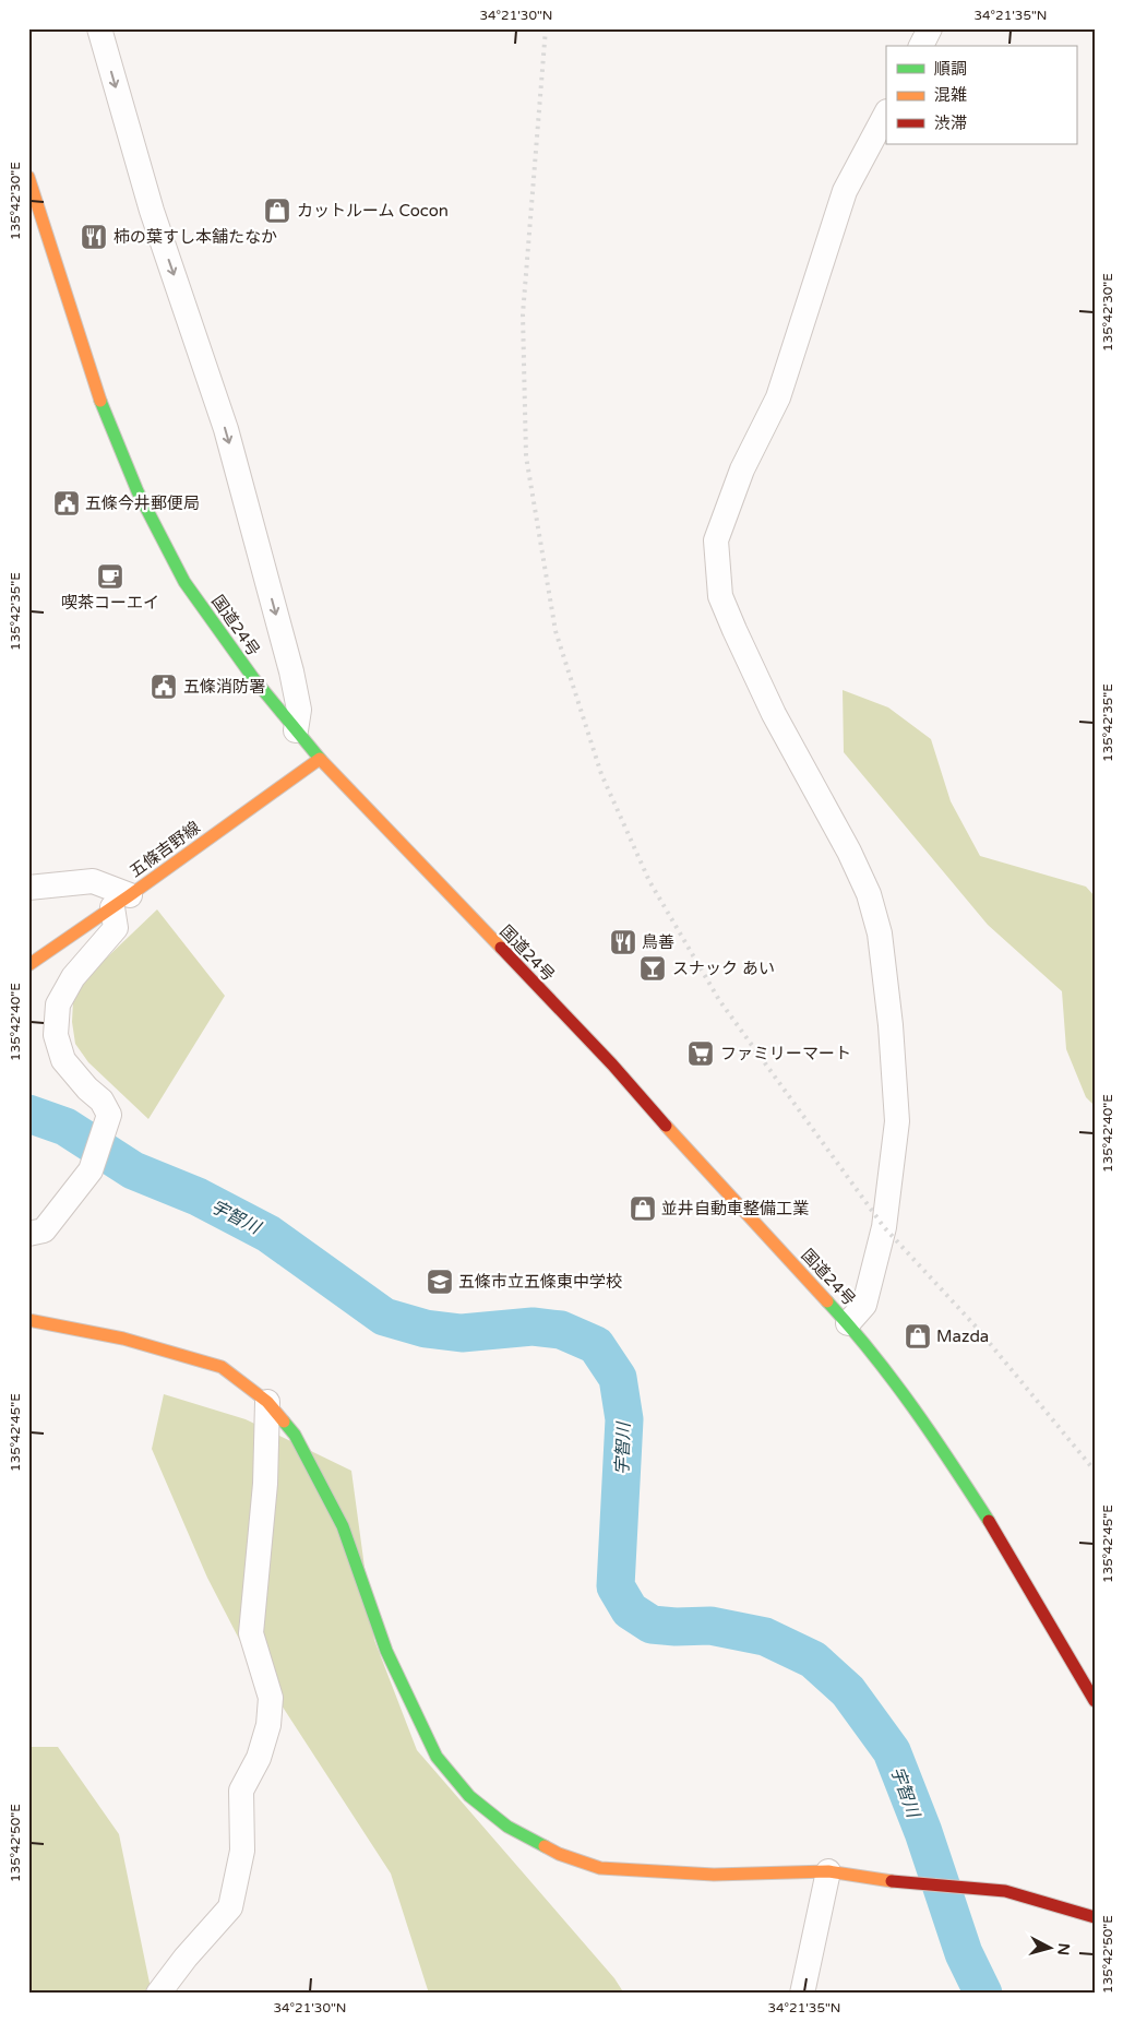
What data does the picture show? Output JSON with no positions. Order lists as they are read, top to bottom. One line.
{"streets":{"main road":["国道24号","五條吉野線"]},"crossings":[["国道24号","五條吉野線"]],"water":["宇智川"],"places":{"shop":["カットルーム Cocon","並井自動車整備工業","Mazda"],"restaurant":["柿の葉すし本舗たなか","鳥善"],"public building":["五條今井郵便局","五條消防署"],"cafe":["喫茶コーエイ"],"bar":["スナック あい"],"supermarket":["ファミリーマート"],"school or university":["五條市立五條東中学校"]},"legend":["順調","混雑","渋滞"],"north":"right","coordinates":["34°21'30\"N","34°21'35\"N","135°42'30\"E","135°42'35\"E","135°42'40\"E","135°42'45\"E","135°42'50\"E"]}
